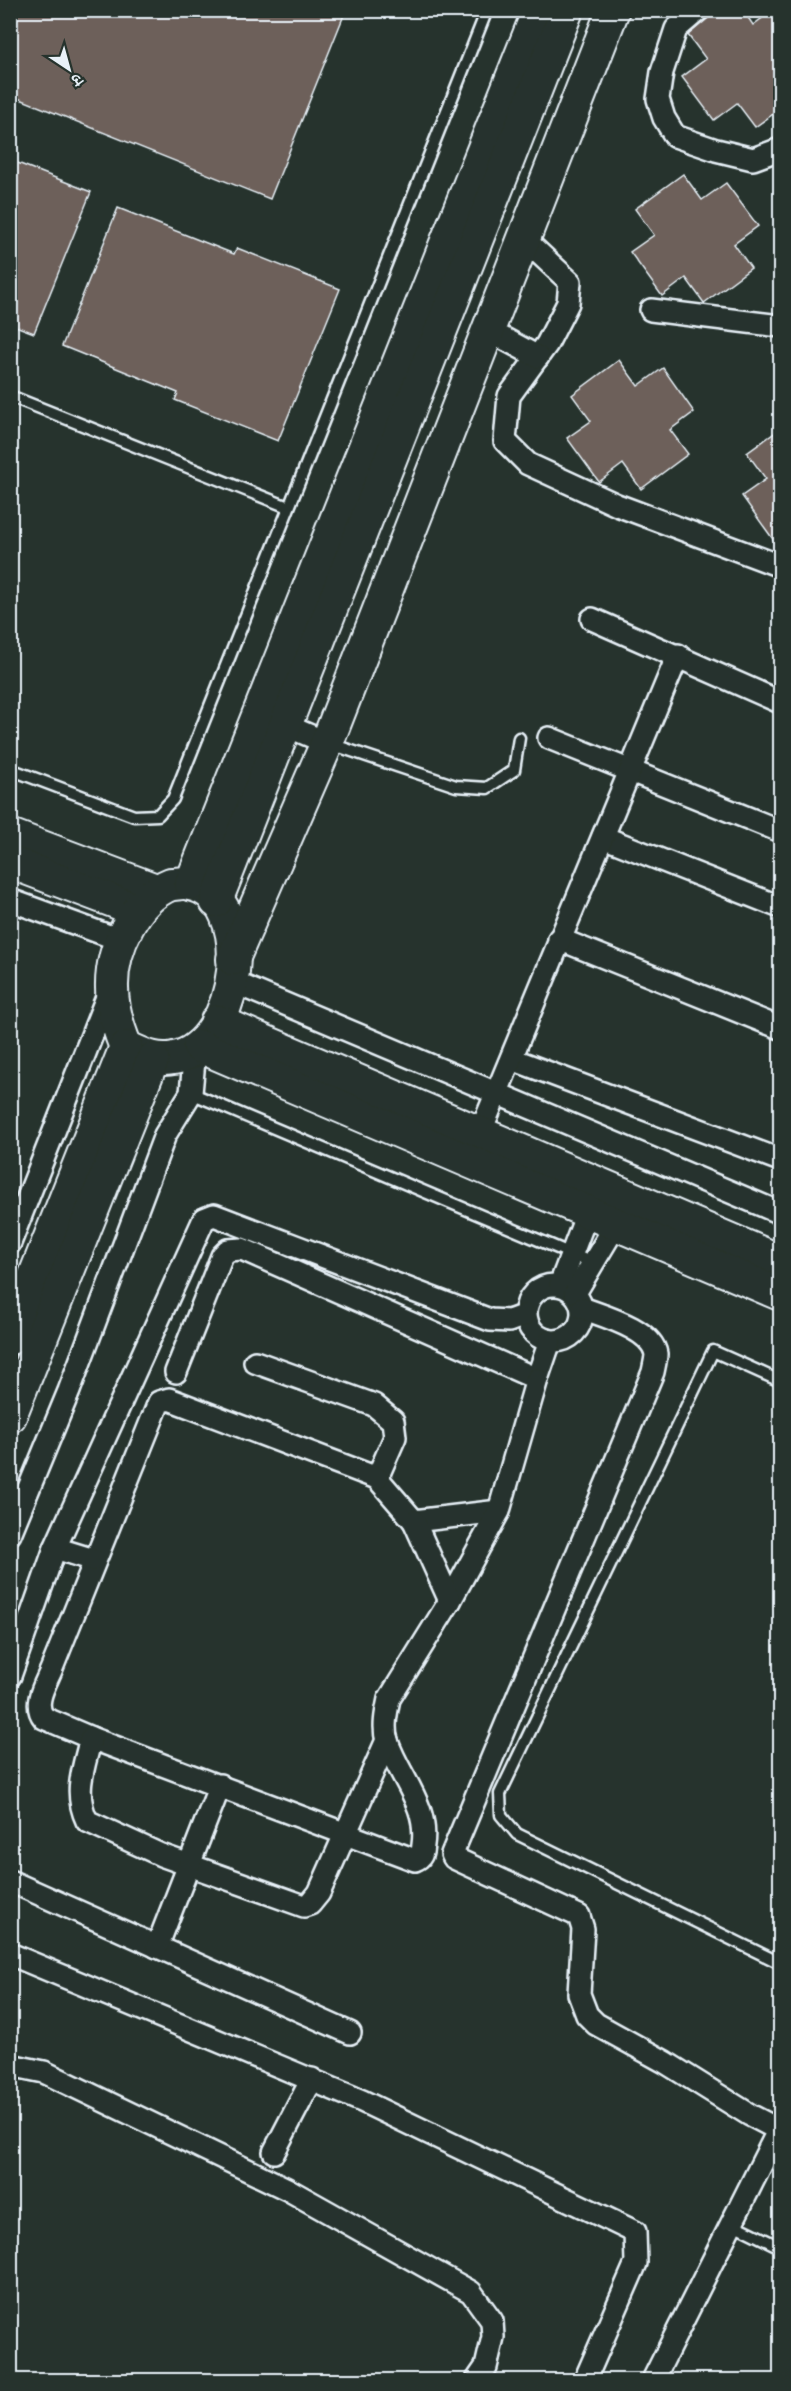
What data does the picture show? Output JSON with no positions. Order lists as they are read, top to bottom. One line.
{"north":"bottom right"}
